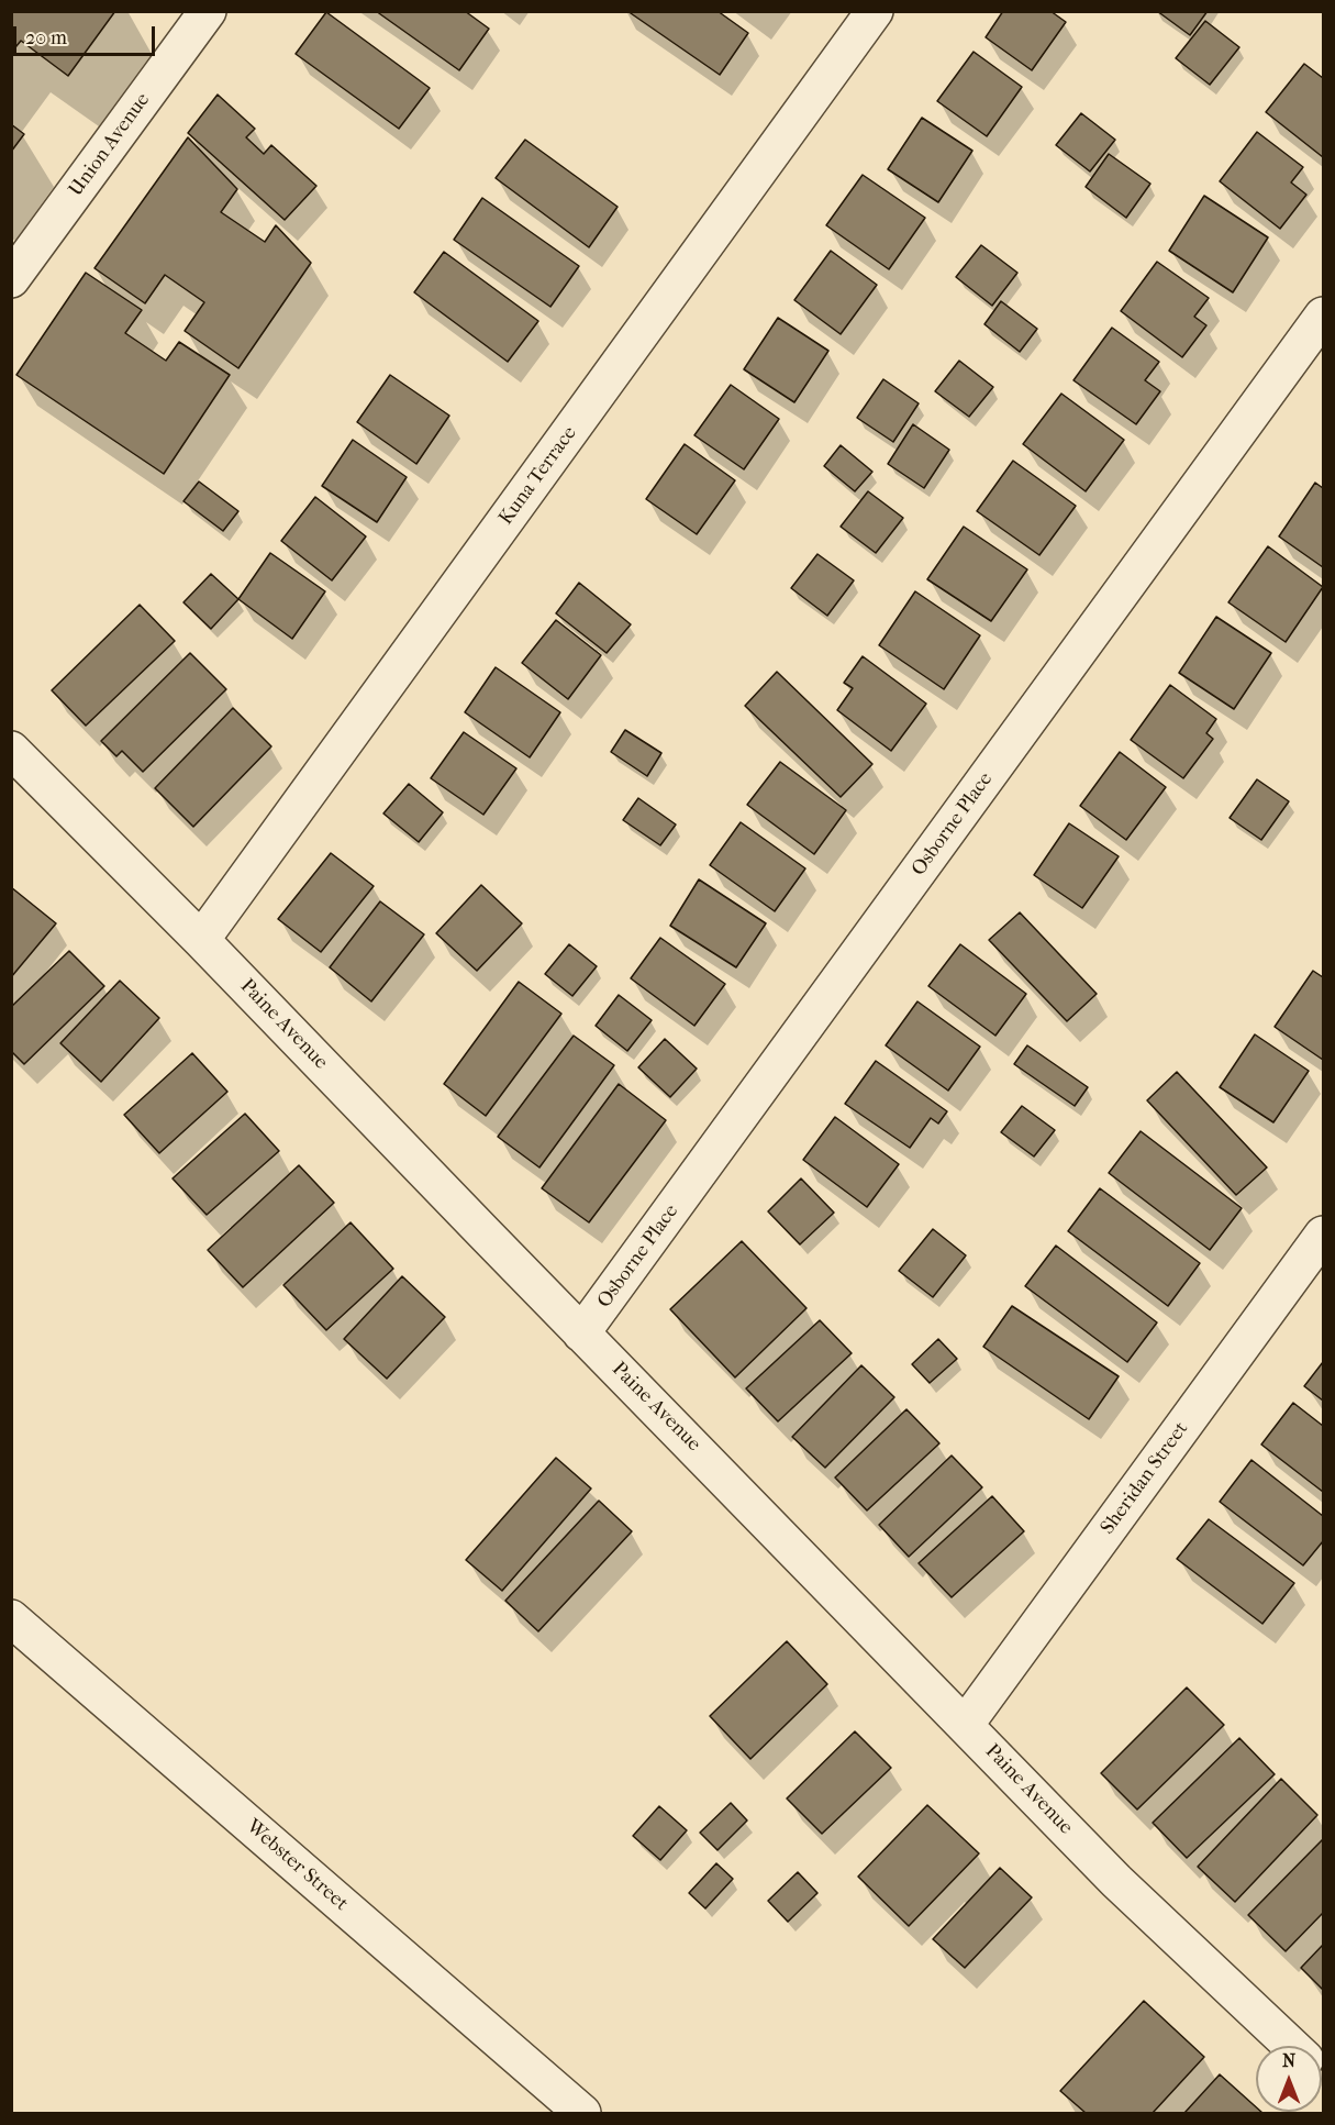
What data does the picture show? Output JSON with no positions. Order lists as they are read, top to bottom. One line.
{"streets":{"street":["Union Avenue","Kuna Terrace","Osborne Place","Paine Avenue","Sheridan Street","Webster Street"]},"crossings":[["Kuna Terrace","Paine Avenue"],["Osborne Place","Paine Avenue"],["Paine Avenue","Sheridan Street"]],"scale_bar":"20 m","north":"top"}
